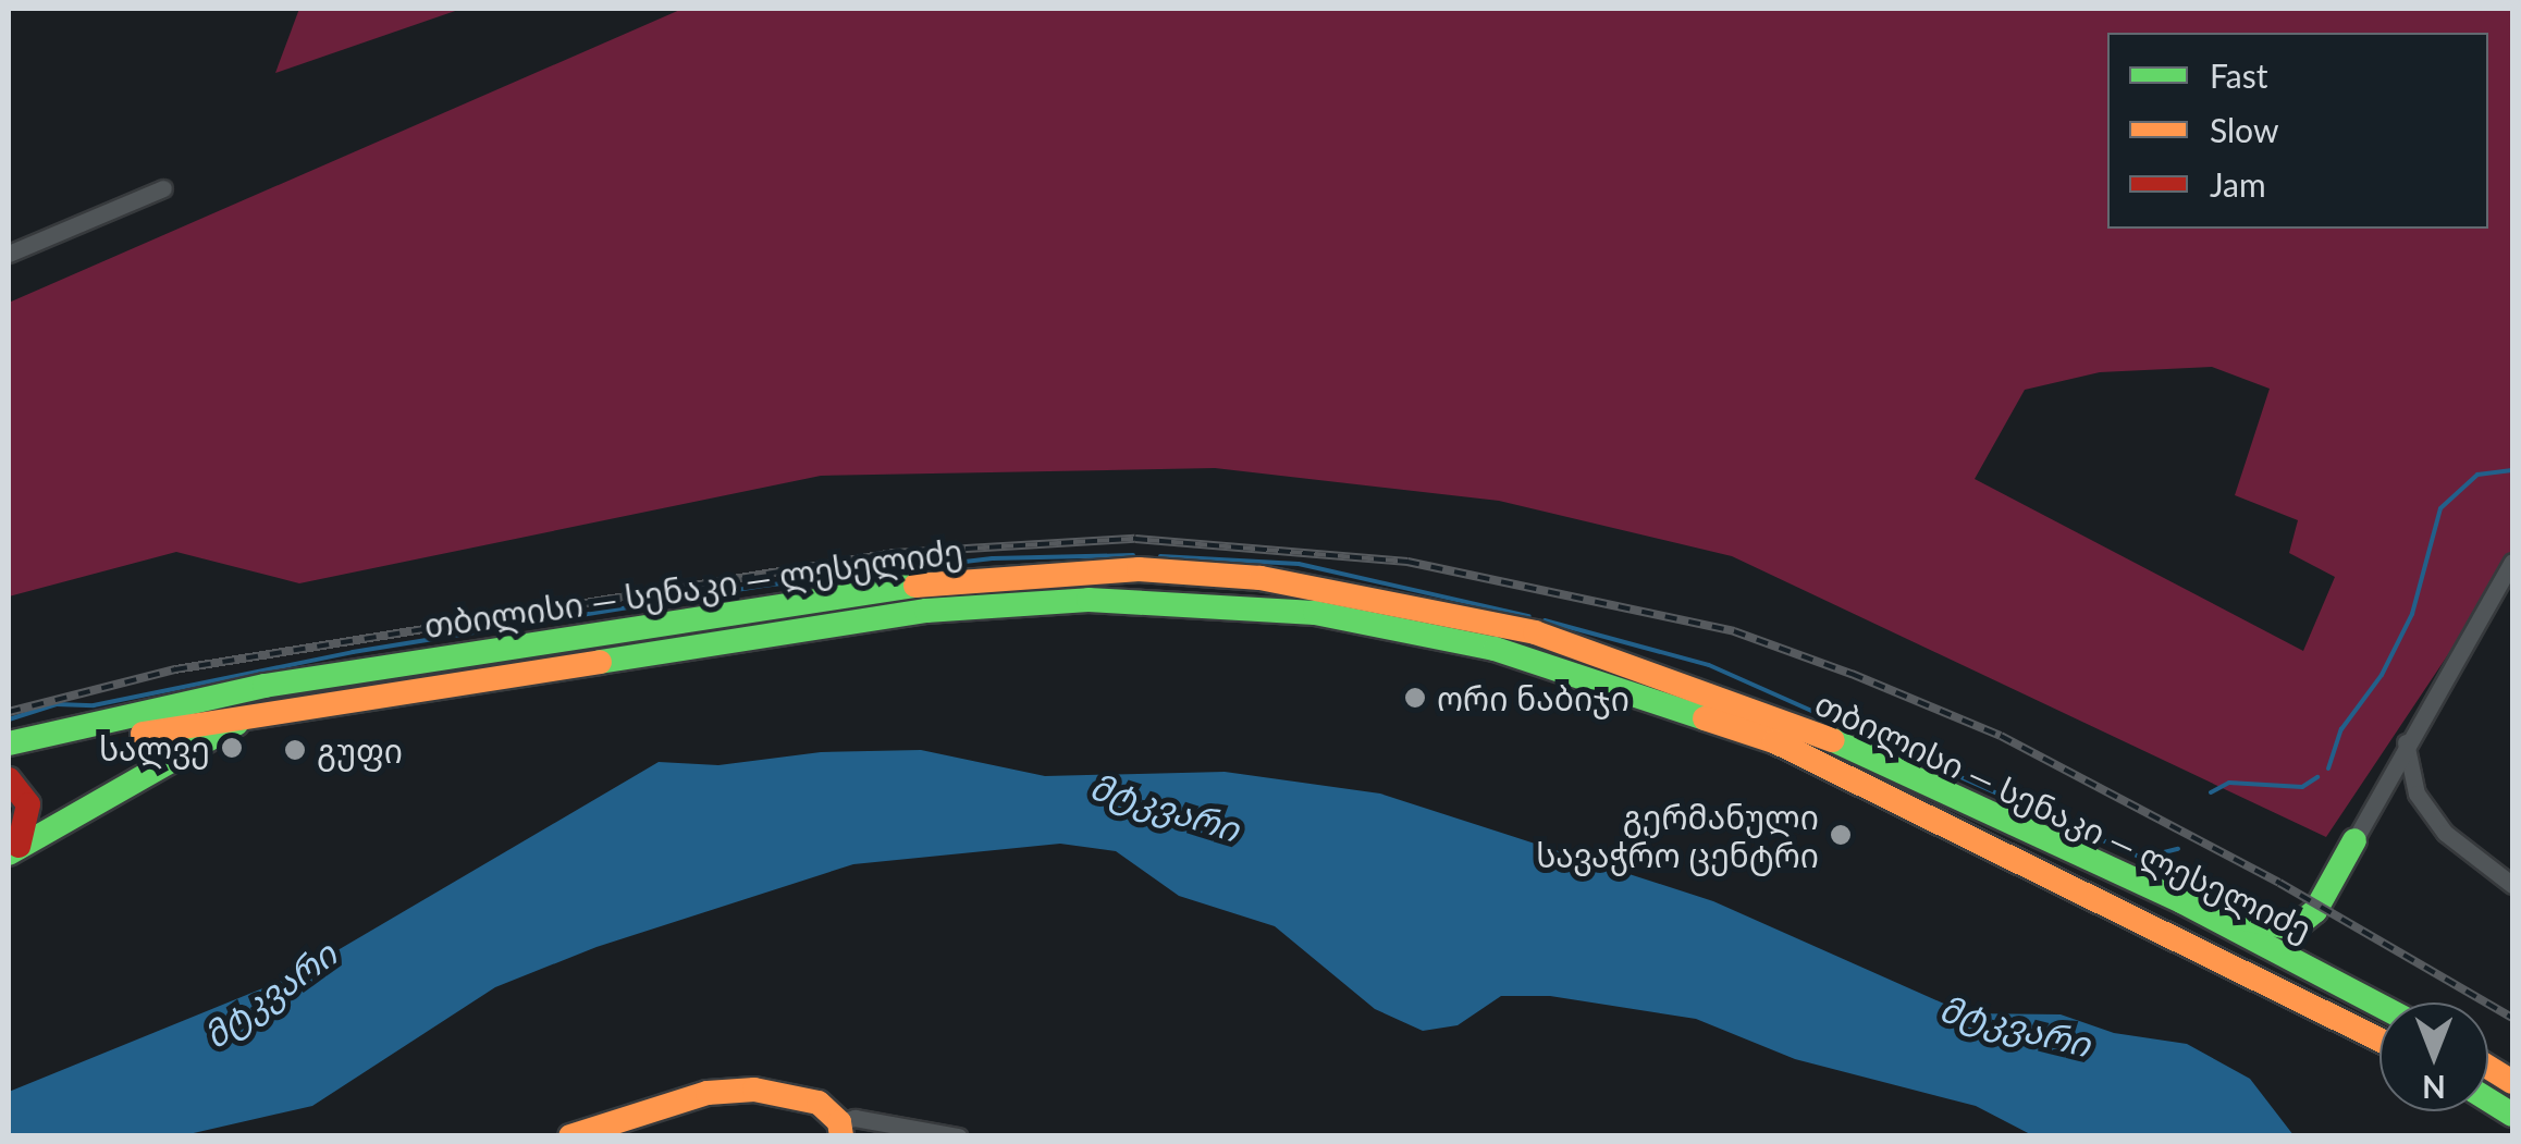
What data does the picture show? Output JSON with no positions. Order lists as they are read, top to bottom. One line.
{"streets":{"main road":["თბილისი — სენაკი — ლესელიძე"]},"water":["მტკვარი"],"places":["ორი ნაბიჯი","სალვე","გუფი","გერმანული სავაჭრო ცენტრი"],"legend":["Fast","Slow","Jam"],"north":"bottom"}
